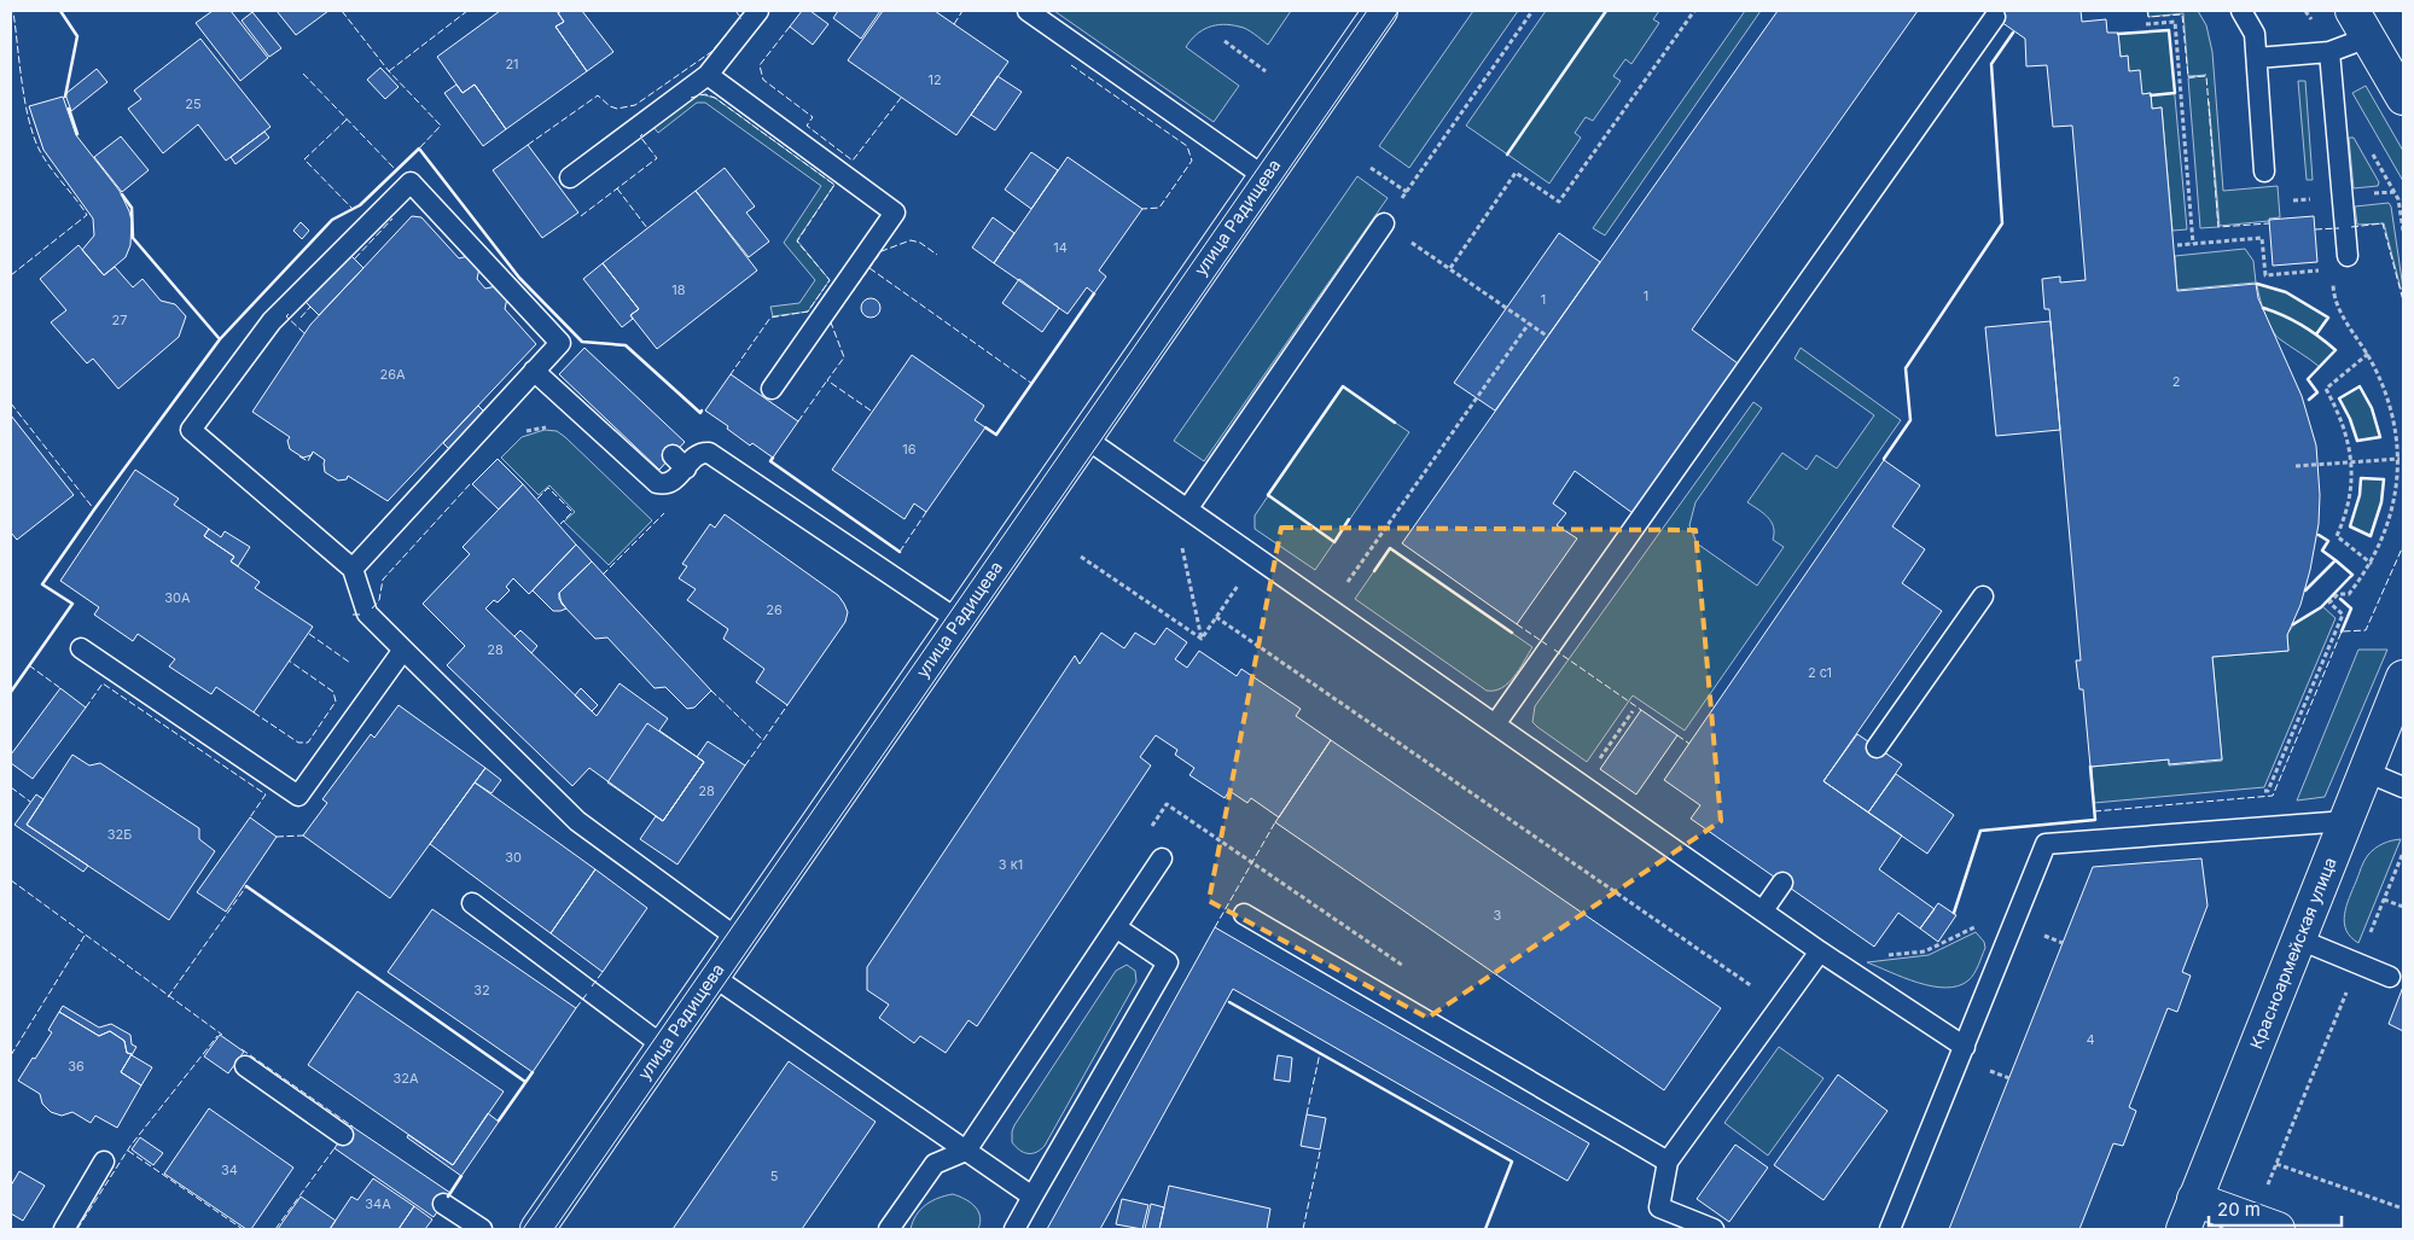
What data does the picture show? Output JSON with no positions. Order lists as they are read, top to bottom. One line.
{"streets":{"street":["улица Радищева","Красноармейская улица"]},"house_numbers":["21","12","25","14","18","1","1","27","26А","2","16","30А","26","28","2 с1","28","32Б","30","3 к1","3","32","4","36","32А","34","5","34А"],"scale_bar":"20 m"}
